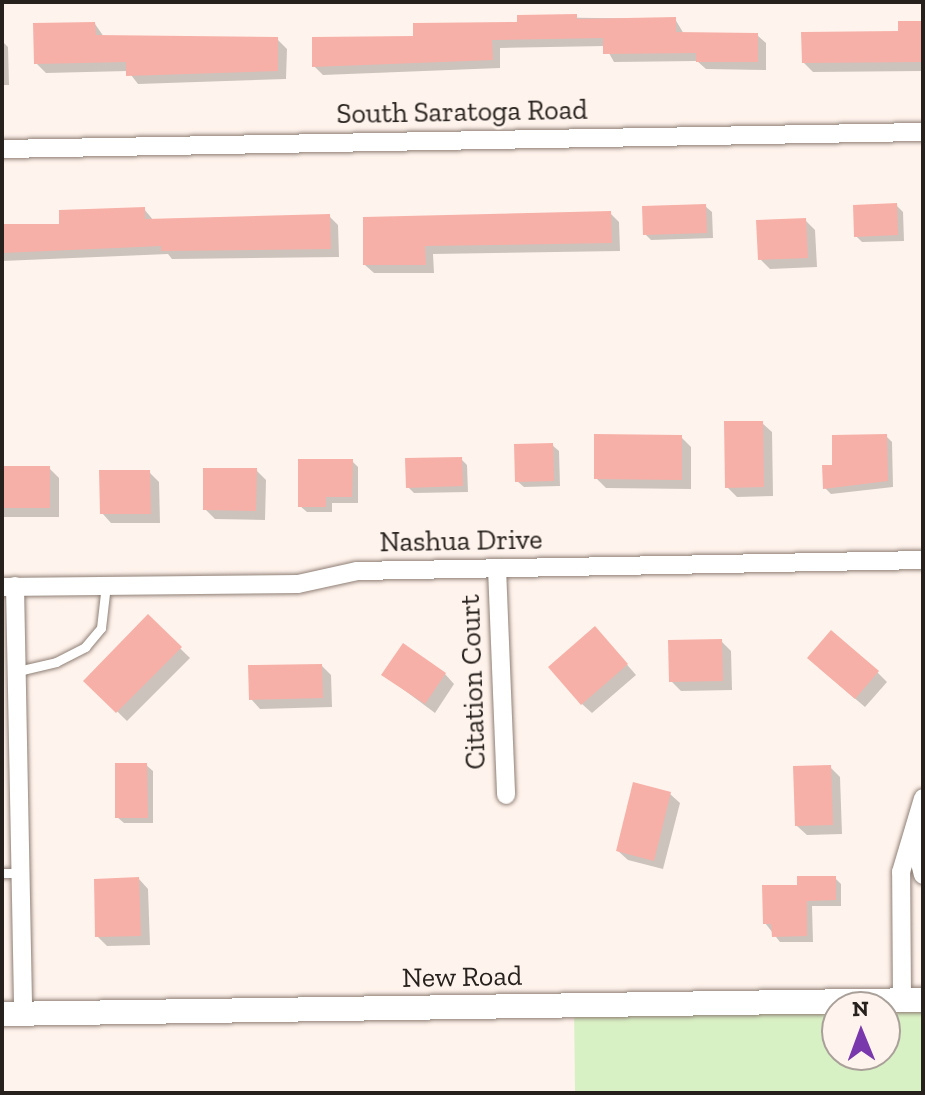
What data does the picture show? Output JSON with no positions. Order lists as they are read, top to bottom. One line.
{"streets":{"street":["South Saratoga Road","Nashua Drive","Citation Court","New Road"]},"crossings":[["Nashua Drive","Citation Court"]],"north":"top"}
